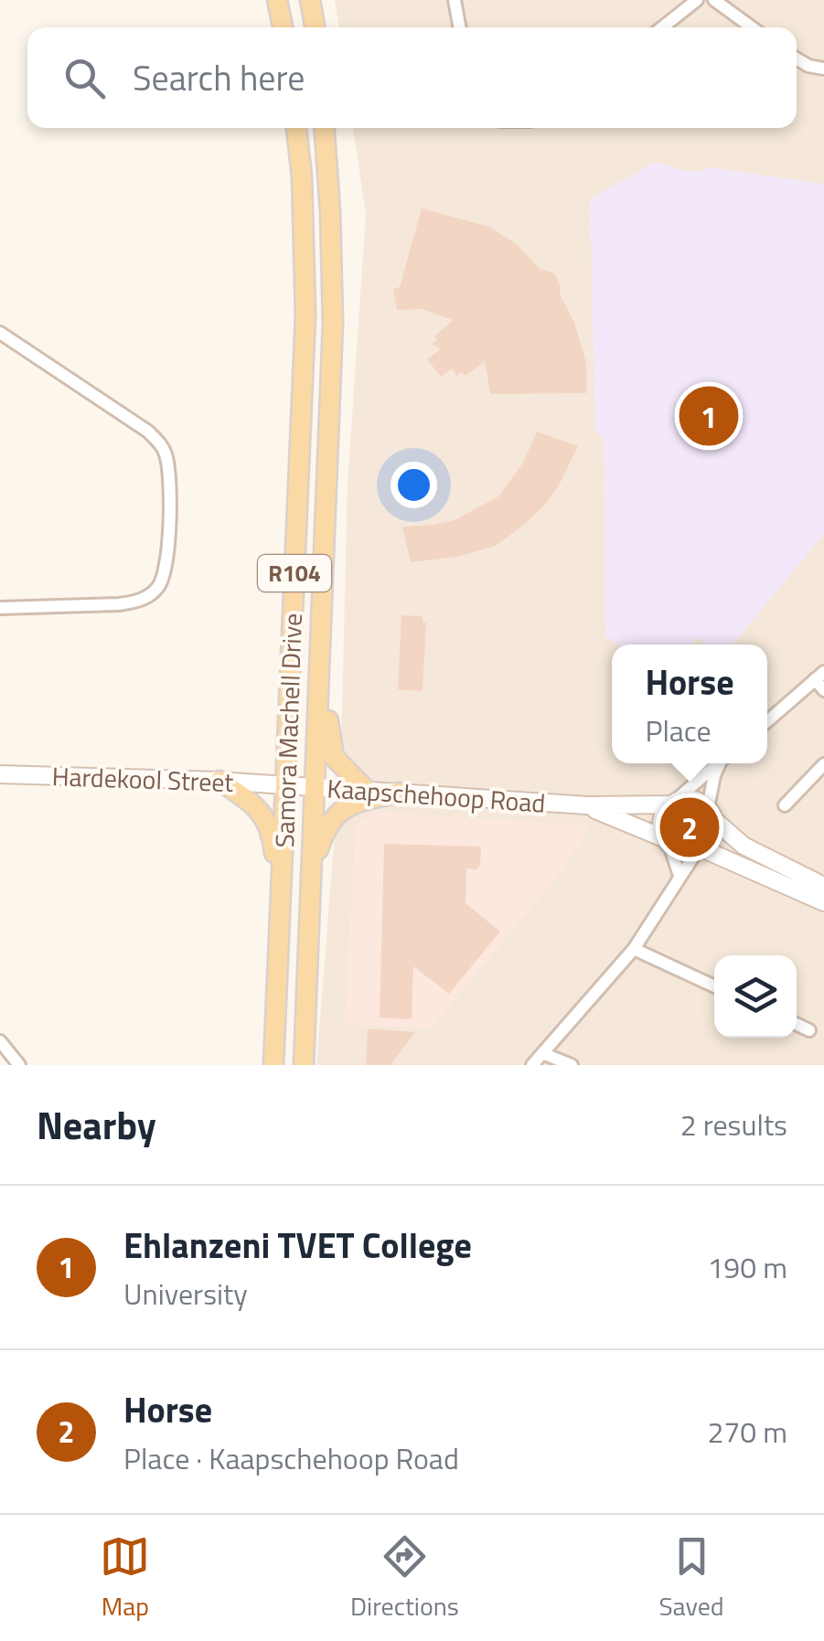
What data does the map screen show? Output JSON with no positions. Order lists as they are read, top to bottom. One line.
{"streets":{"main road":["R104","Samora Machell Drive","Hardekool Street","Kaapschehoop Road"]},"crossings":[["Samora Machell Drive","Hardekool Street"],["Samora Machell Drive","Kaapschehoop Road"],["Hardekool Street","Kaapschehoop Road"]],"page":{"search":"Search here","pins":["1","2"],"popup":["Horse","Place"],"heading":["Nearby","2 results"],"list":[{"mark":"1","name":"Ehlanzeni TVET College","note":"University","value":"190 m"},{"mark":"2","name":"Horse","note":"Place · Kaapschehoop Road","value":"270 m"}],"nav":["Map","Directions","Saved"]}}
